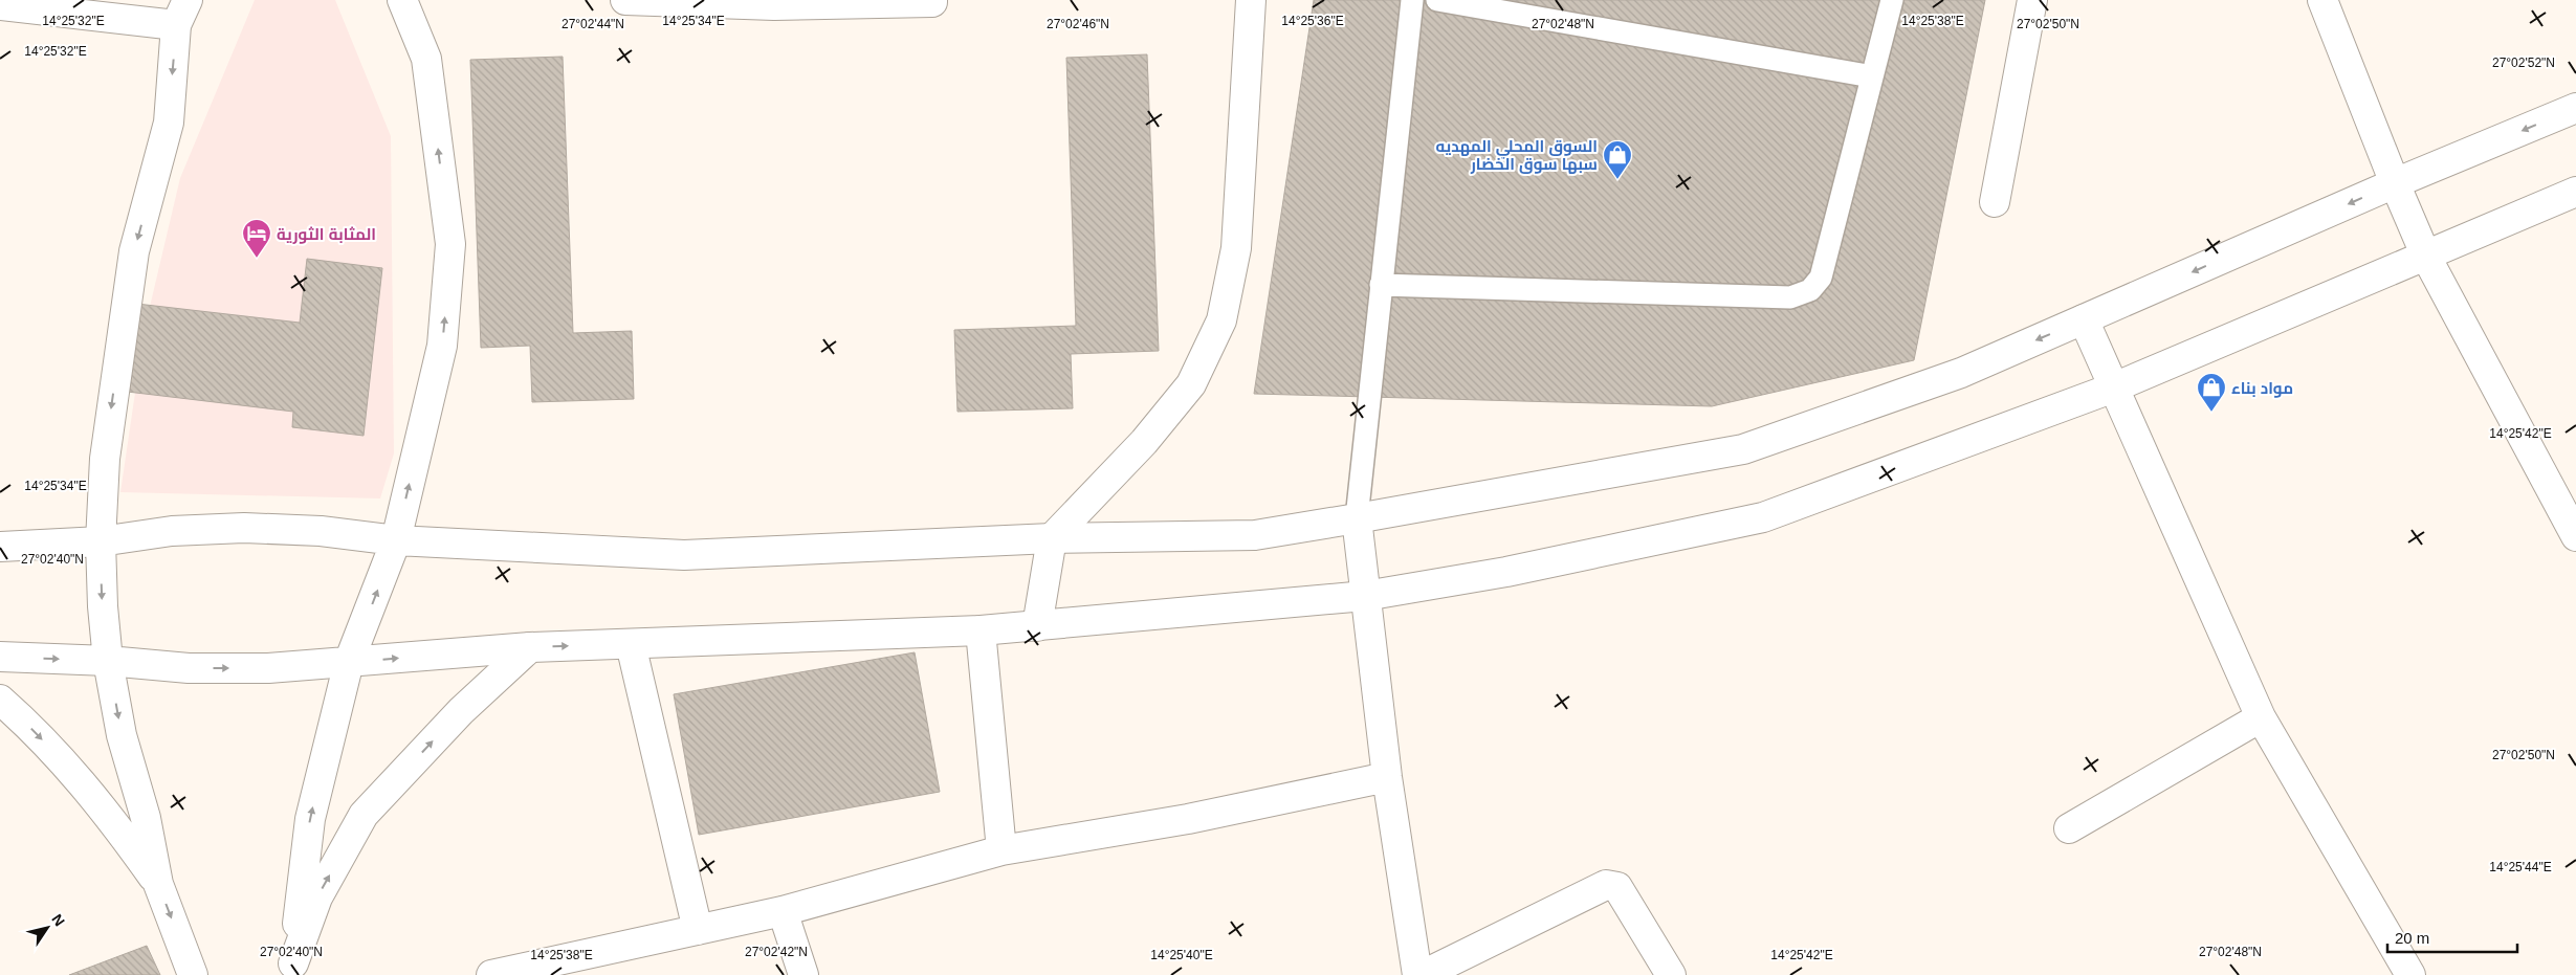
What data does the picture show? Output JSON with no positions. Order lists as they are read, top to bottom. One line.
{"places":{"shop":["السوق المحلي المهديه سبها سوق الخضار","مواد بناء"],"hotel":["المثابة الثورية"]},"scale_bar":"20 m","north":"top right","coordinates":["14°25'36\"E","14°25'32\"E","14°25'34\"E","14°25'38\"E","27°02'44\"N","27°02'46\"N","27°02'48\"N","27°02'50\"N","27°02'52\"N","14°25'42\"E","27°02'40\"N","14°25'44\"E","27°02'42\"N","14°25'40\"E"]}
